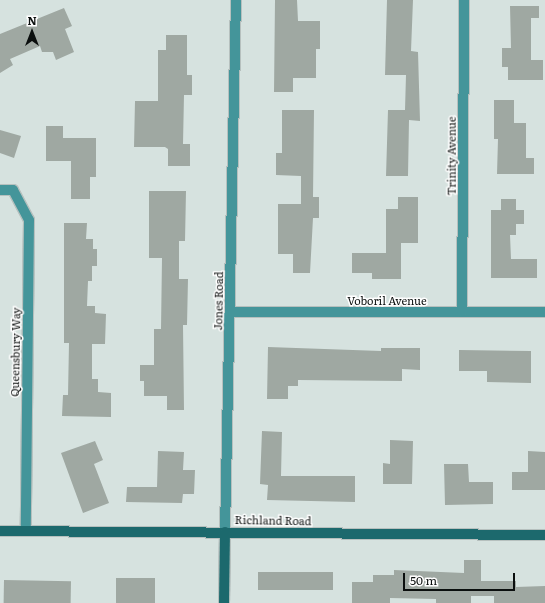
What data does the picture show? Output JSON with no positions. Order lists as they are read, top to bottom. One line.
{"streets":{"street":["Trinity Avenue","Voboril Avenue","Jones Road","Queensbury Way","Richland Road"]},"crossings":[["Trinity Avenue","Voboril Avenue"],["Voboril Avenue","Jones Road"],["Jones Road","Richland Road"],["Queensbury Way","Richland Road"]],"scale_bar":"50 m","north":"top"}
